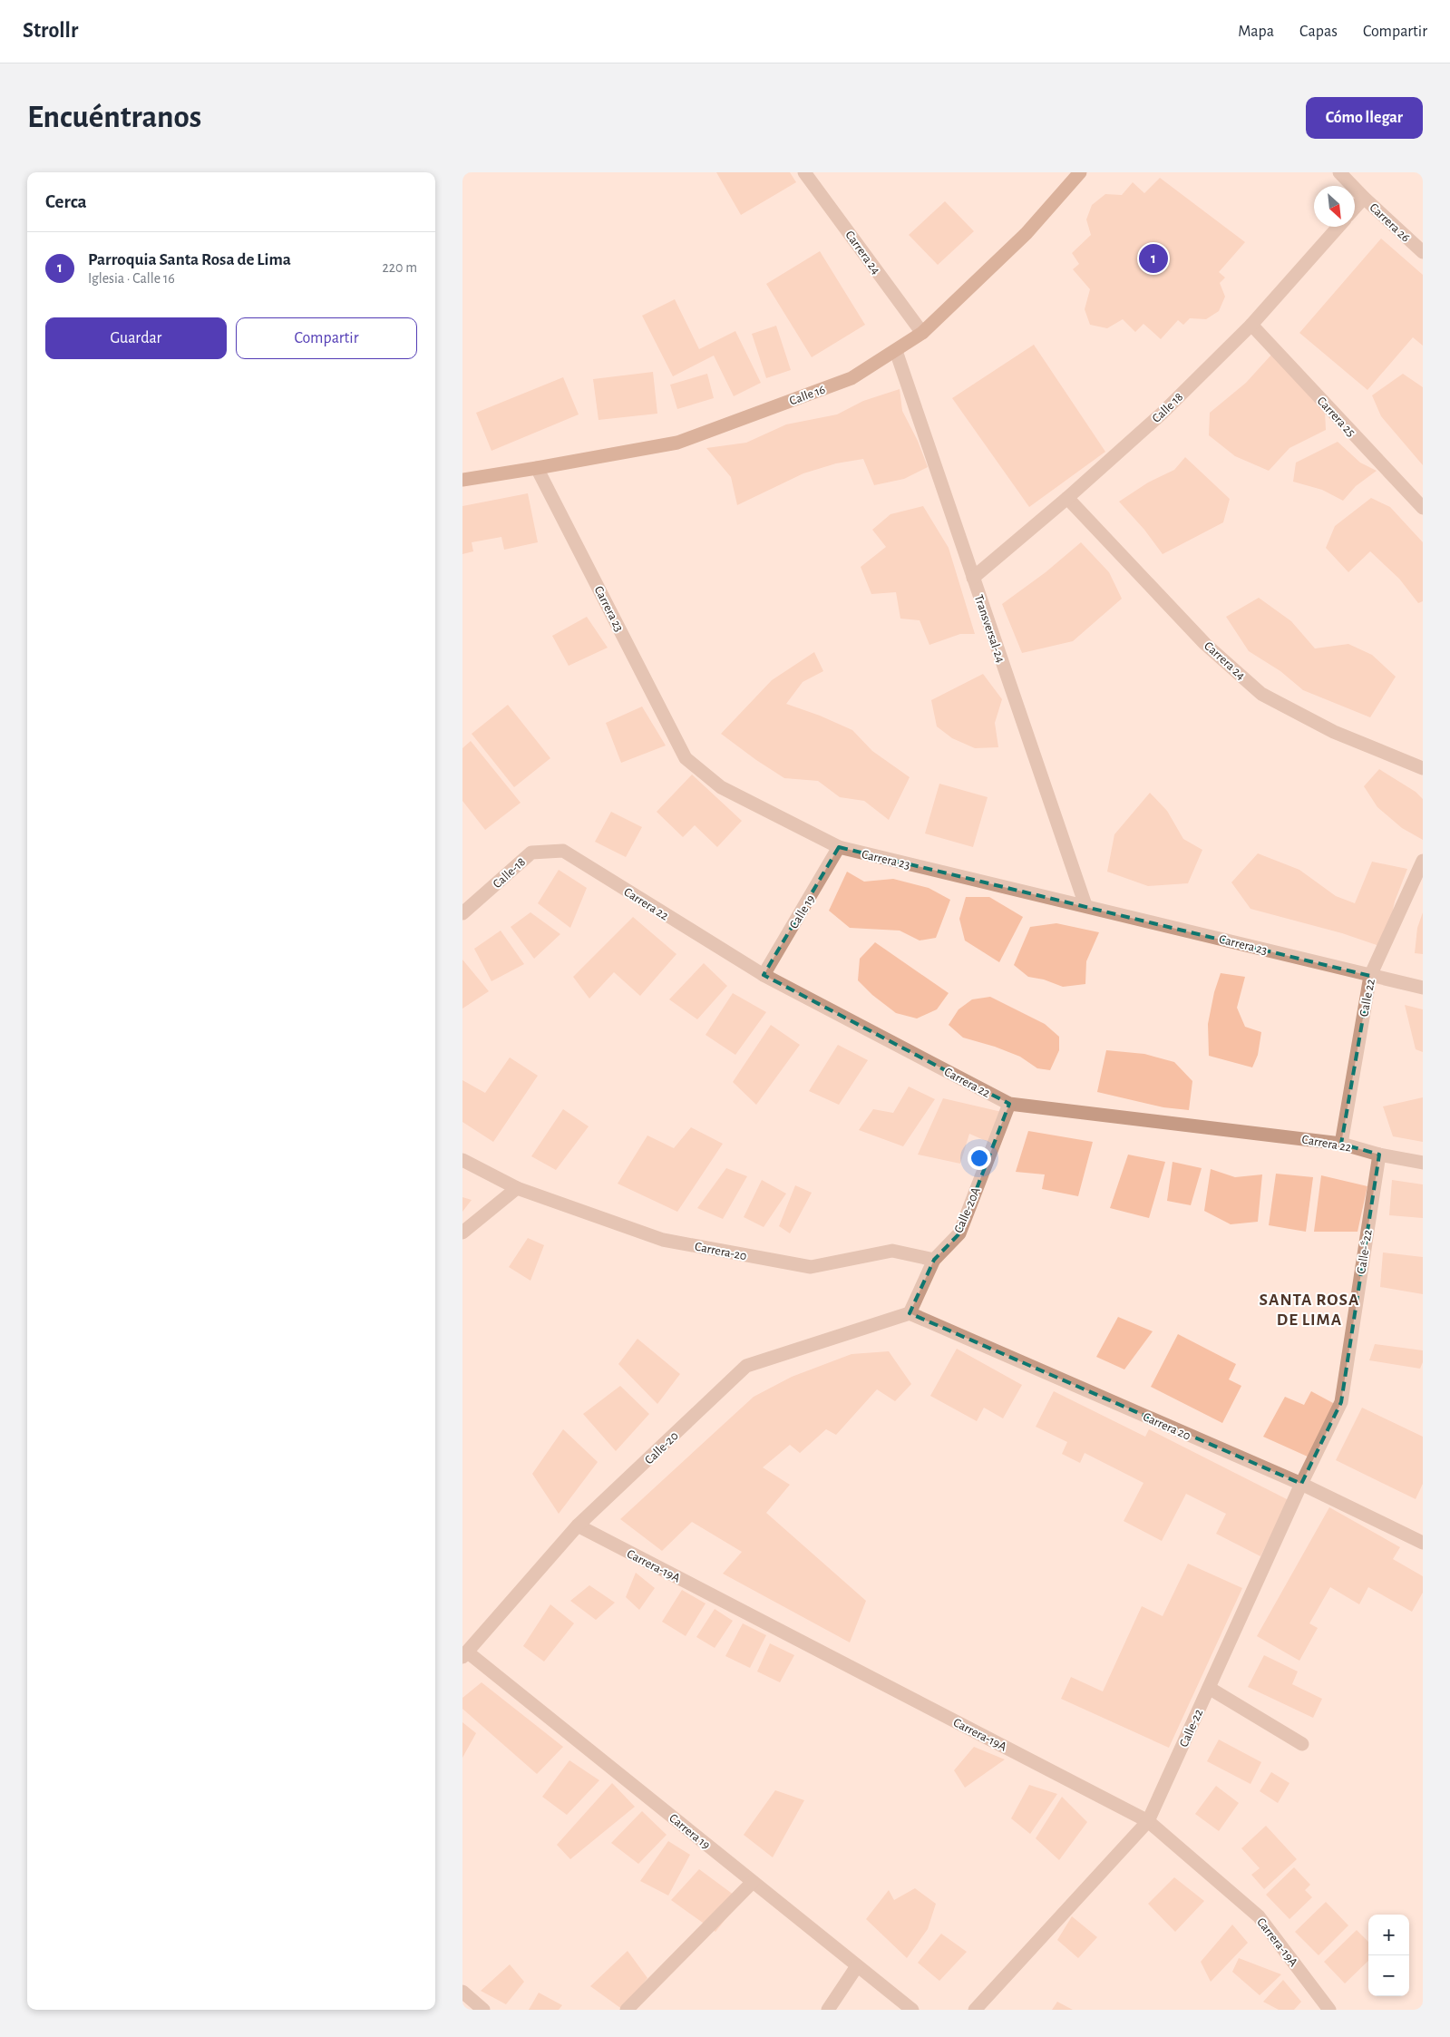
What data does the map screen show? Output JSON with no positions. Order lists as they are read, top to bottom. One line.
{"streets":{"street":["Carrera 26","Carrera 24","Calle 16","Calle 18","Carrera 25","Carrera 23","Transversal-24","Calle-18","Carrera 22","Calle 19","Calle 22","Calle-20A","Carrera-20","Calle-*22","Carrera 20","Calle-20","Carrera-19A","Calle-22","Carrera 19"]},"crossings":[["Carrera 24","Calle 16"],["Carrera 24","Calle 18"],["Calle 16","Carrera 23"],["Calle 16","Transversal-24"],["Calle 18","Carrera 25"],["Calle 18","Transversal-24"],["Carrera 23","Transversal-24"],["Carrera 23","Calle 19"],["Carrera 23","Calle 22"],["Calle-18","Carrera 22"],["Carrera 22","Calle 19"],["Carrera 22","Calle 22"],["Carrera 22","Calle-20A"],["Carrera 22","Calle-*22"],["Calle-20A","Carrera-20"],["Calle-*22","Calle-22"],["Carrera 20","Calle-20"],["Carrera 20","Calle-22"],["Calle-20","Carrera-19A"],["Calle-20","Carrera 19"],["Carrera-19A","Calle-22"]],"districts":["SANTA ROSA DE LIMA"],"north":"bottom right","page":{"header":"Strollr","nav":["Mapa","Capas","Compartir"],"buttons":["Cómo llegar",["Guardar","Compartir"]],"title":"Encuéntranos","heading":"Cerca","list":[{"mark":"1","name":"Parroquia Santa Rosa de Lima","note":"Iglesia · Calle 16","value":"220 m"}],"pins":"1","map_buttons":["+","−"]}}
